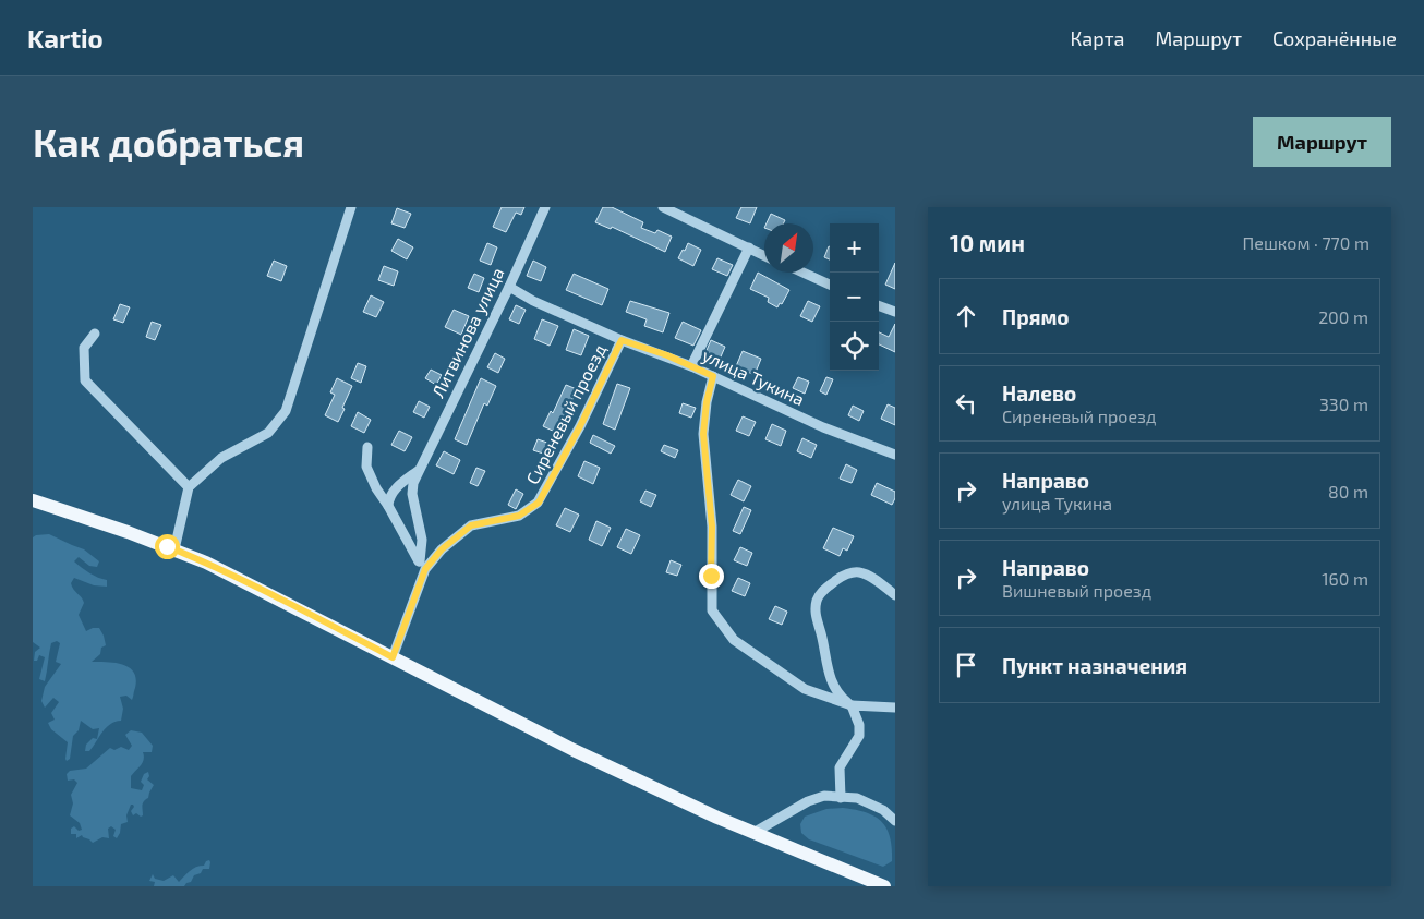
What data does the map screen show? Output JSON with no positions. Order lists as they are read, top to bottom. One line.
{"streets":{"street":["Литвинова улица","улица Тукина","Сиреневый проезд"]},"crossings":[["Литвинова улица","улица Тукина"],["улица Тукина","Сиреневый проезд"]],"north":"top right","page":{"header":"Kartio","nav":["Карта","Маршрут","Сохранённые"],"buttons":"Маршрут","title":"Как добраться","heading":["10 мин","Пешком · 770 m"],"map_buttons":["+","−"],"list":[["Прямо","200 m"],["Налево","Сиреневый проезд","330 m"],["Направо","улица Тукина","80 m"],["Направо","Вишневый проезд","160 m"],"Пункт назначения"]}}
